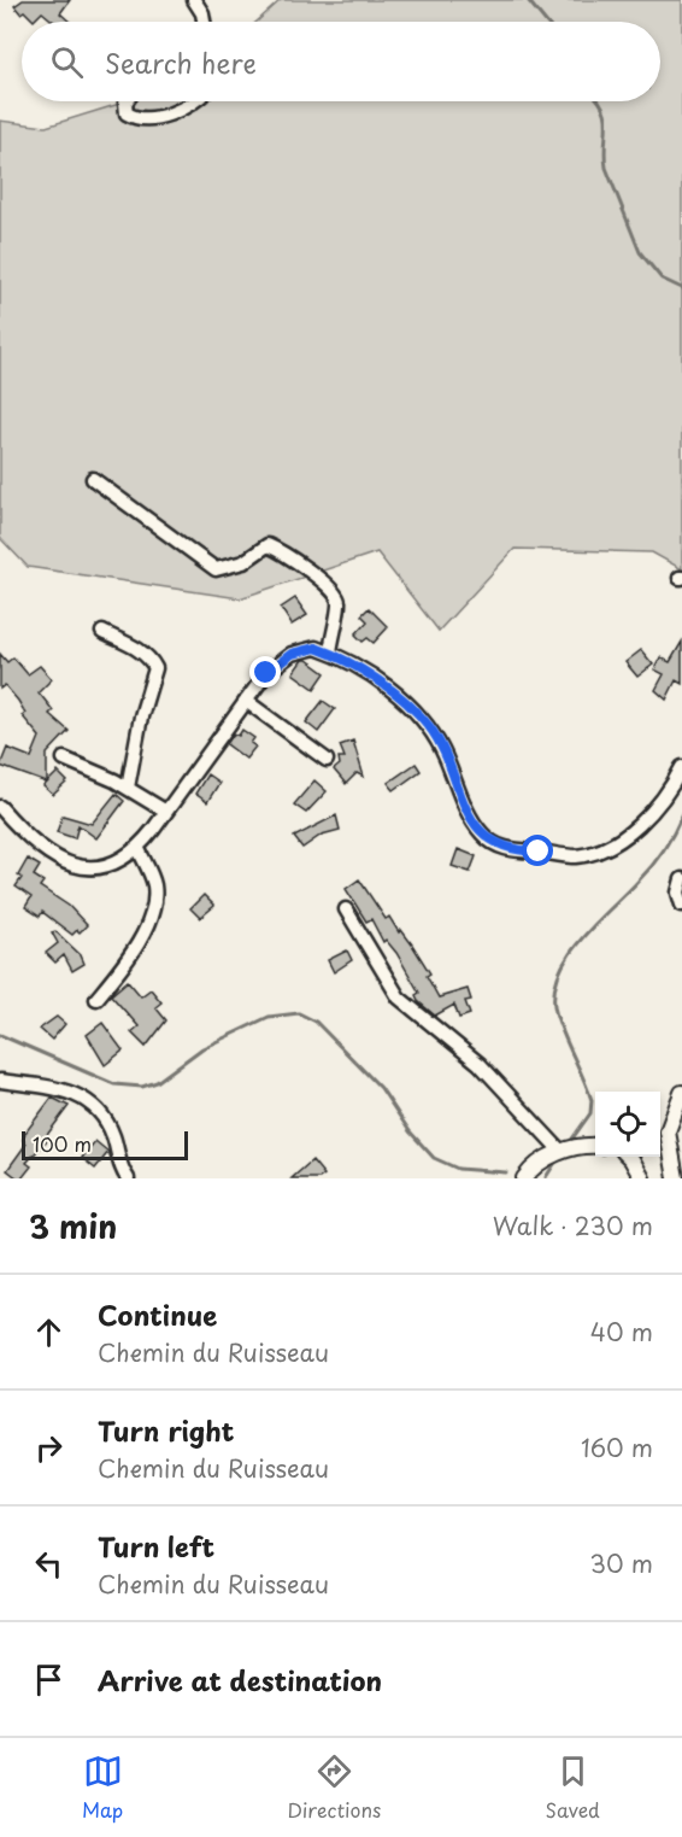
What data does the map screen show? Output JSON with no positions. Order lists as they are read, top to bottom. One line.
{"scale_bar":"100 m","page":{"search":"Search here","scale":"100 m","heading":["3 min","Walk · 230 m"],"list":[["Continue","Chemin du Ruisseau","40 m"],["Turn right","Chemin du Ruisseau","160 m"],["Turn left","Chemin du Ruisseau","30 m"],"Arrive at destination"],"nav":["Map","Directions","Saved"]}}
